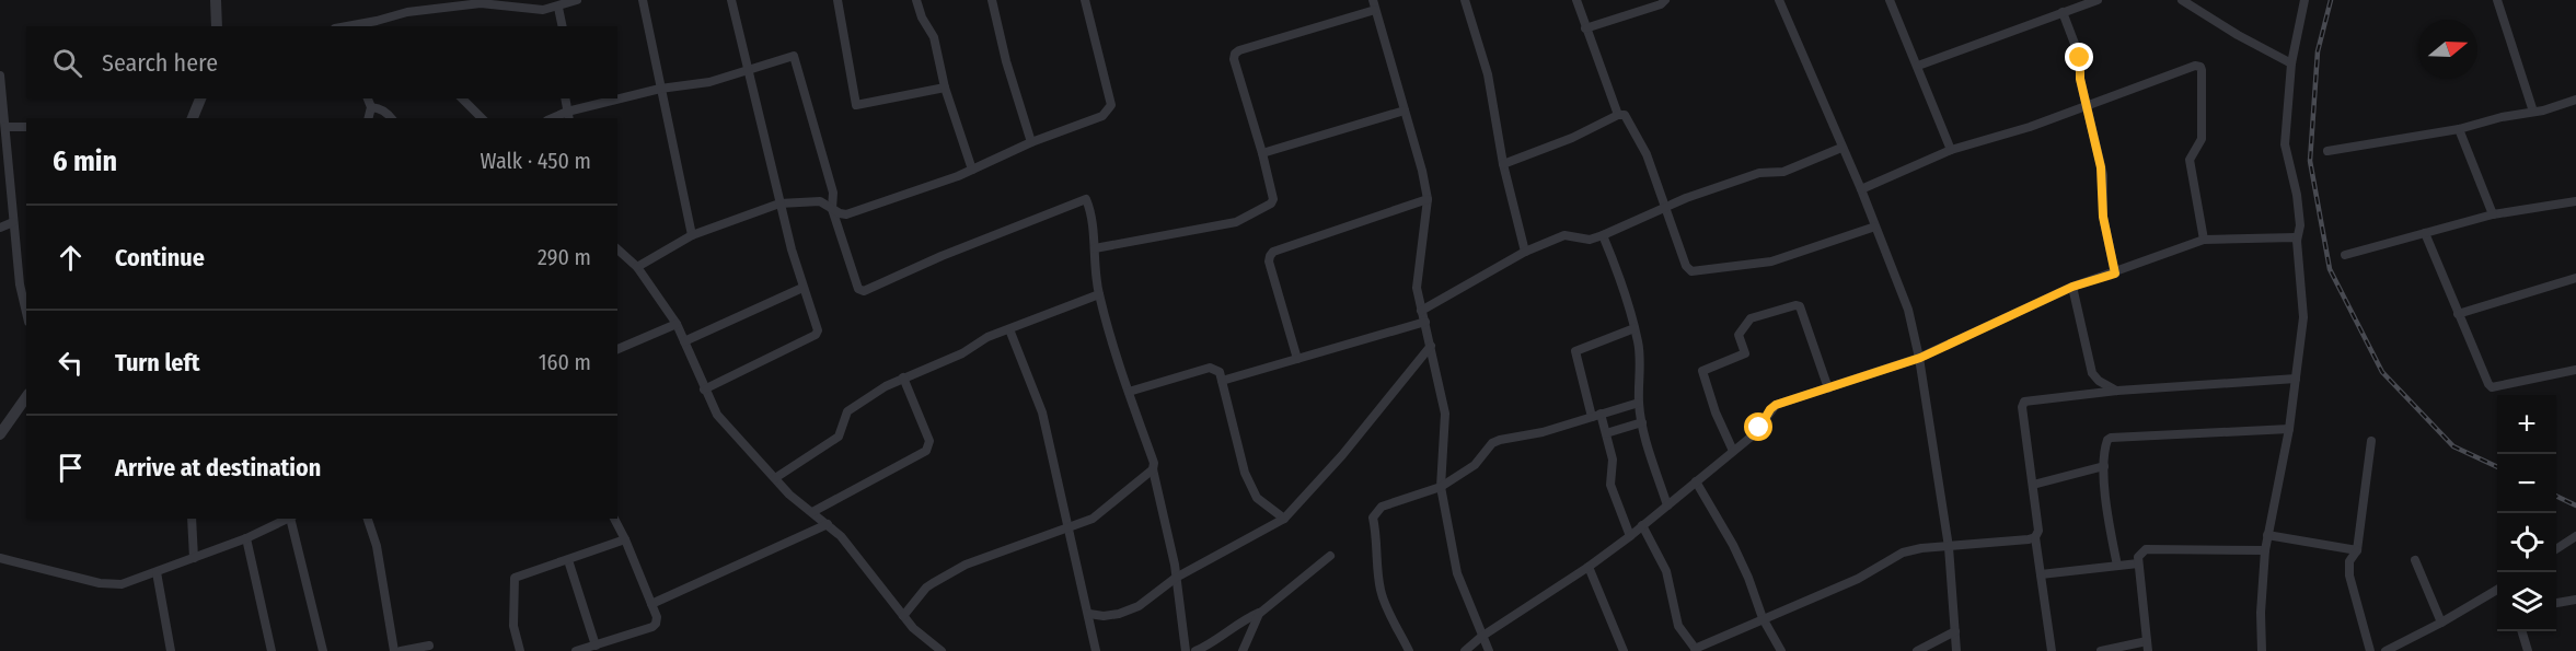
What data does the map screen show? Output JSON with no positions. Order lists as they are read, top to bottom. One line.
{"north":"right","page":{"search":"Search here","heading":["6 min","Walk · 450 m"],"list":[["Continue","290 m"],["Turn left","160 m"],"Arrive at destination"],"map_buttons":["+","−"]}}
